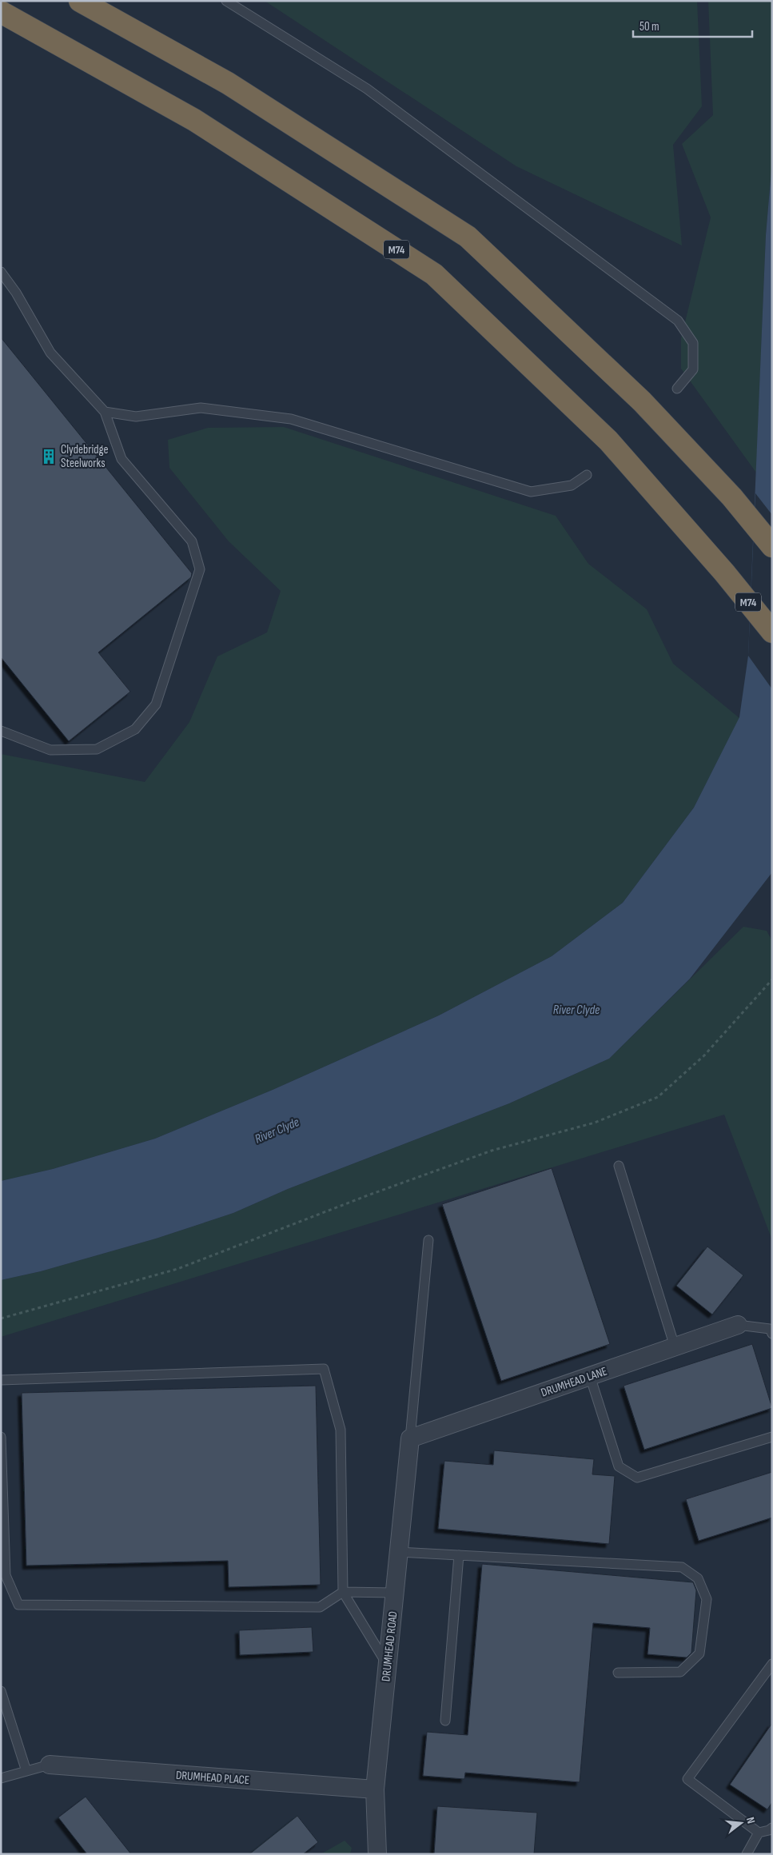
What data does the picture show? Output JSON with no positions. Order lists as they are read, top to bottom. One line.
{"streets":{"highway":["M74"],"street":["DRUMHEAD LANE","DRUMHEAD ROAD","DRUMHEAD PLACE"]},"crossings":[["DRUMHEAD LANE","DRUMHEAD ROAD"],["DRUMHEAD ROAD","DRUMHEAD PLACE"]],"water":["River Clyde"],"places":{"building":["Clydebridge Steelworks"]},"scale_bar":"50 m","north":"right"}
